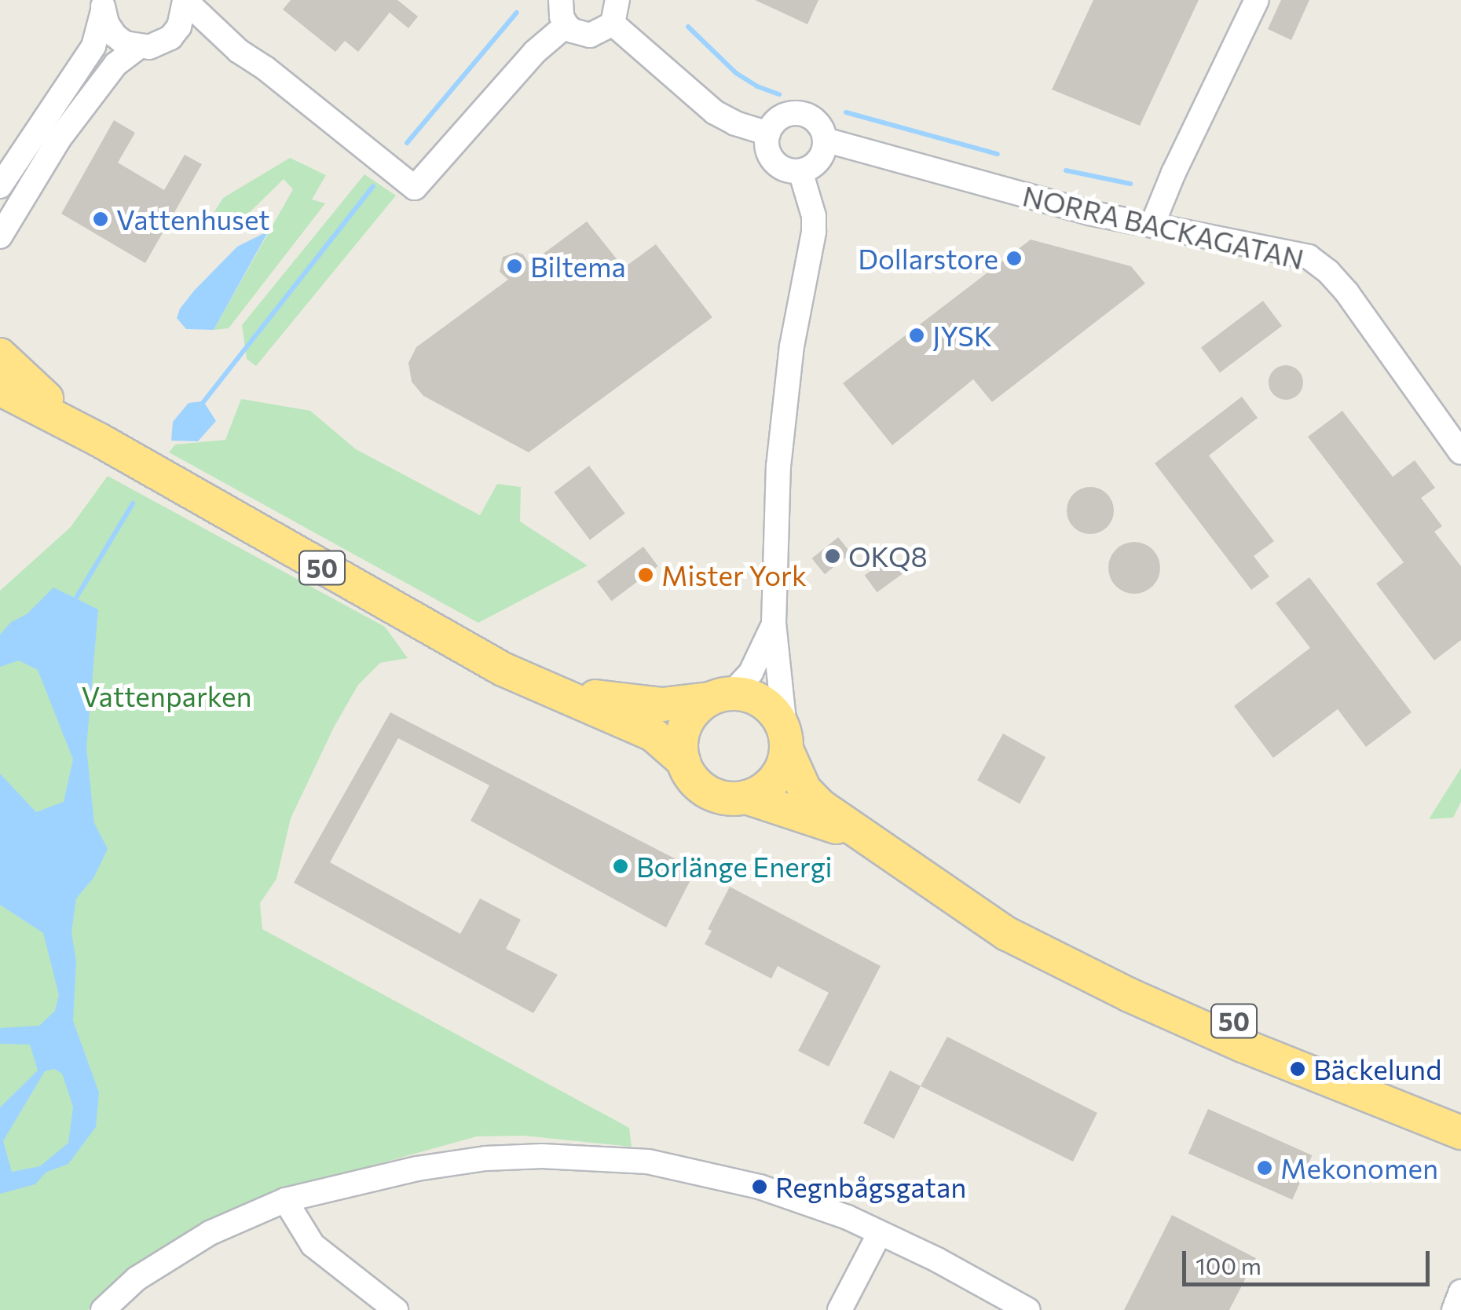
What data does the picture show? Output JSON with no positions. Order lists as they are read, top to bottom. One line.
{"streets":{"highway":["50"],"street":["NORRA BACKAGATAN"]},"parks":["Vattenparken"],"places":["Vattenhuset","Dollarstore","Biltema","JYSK","OKQ8","Mister York","Borlänge Energi","Bäckelund","Mekonomen","Regnbågsgatan"],"scale_bar":"100 m"}
